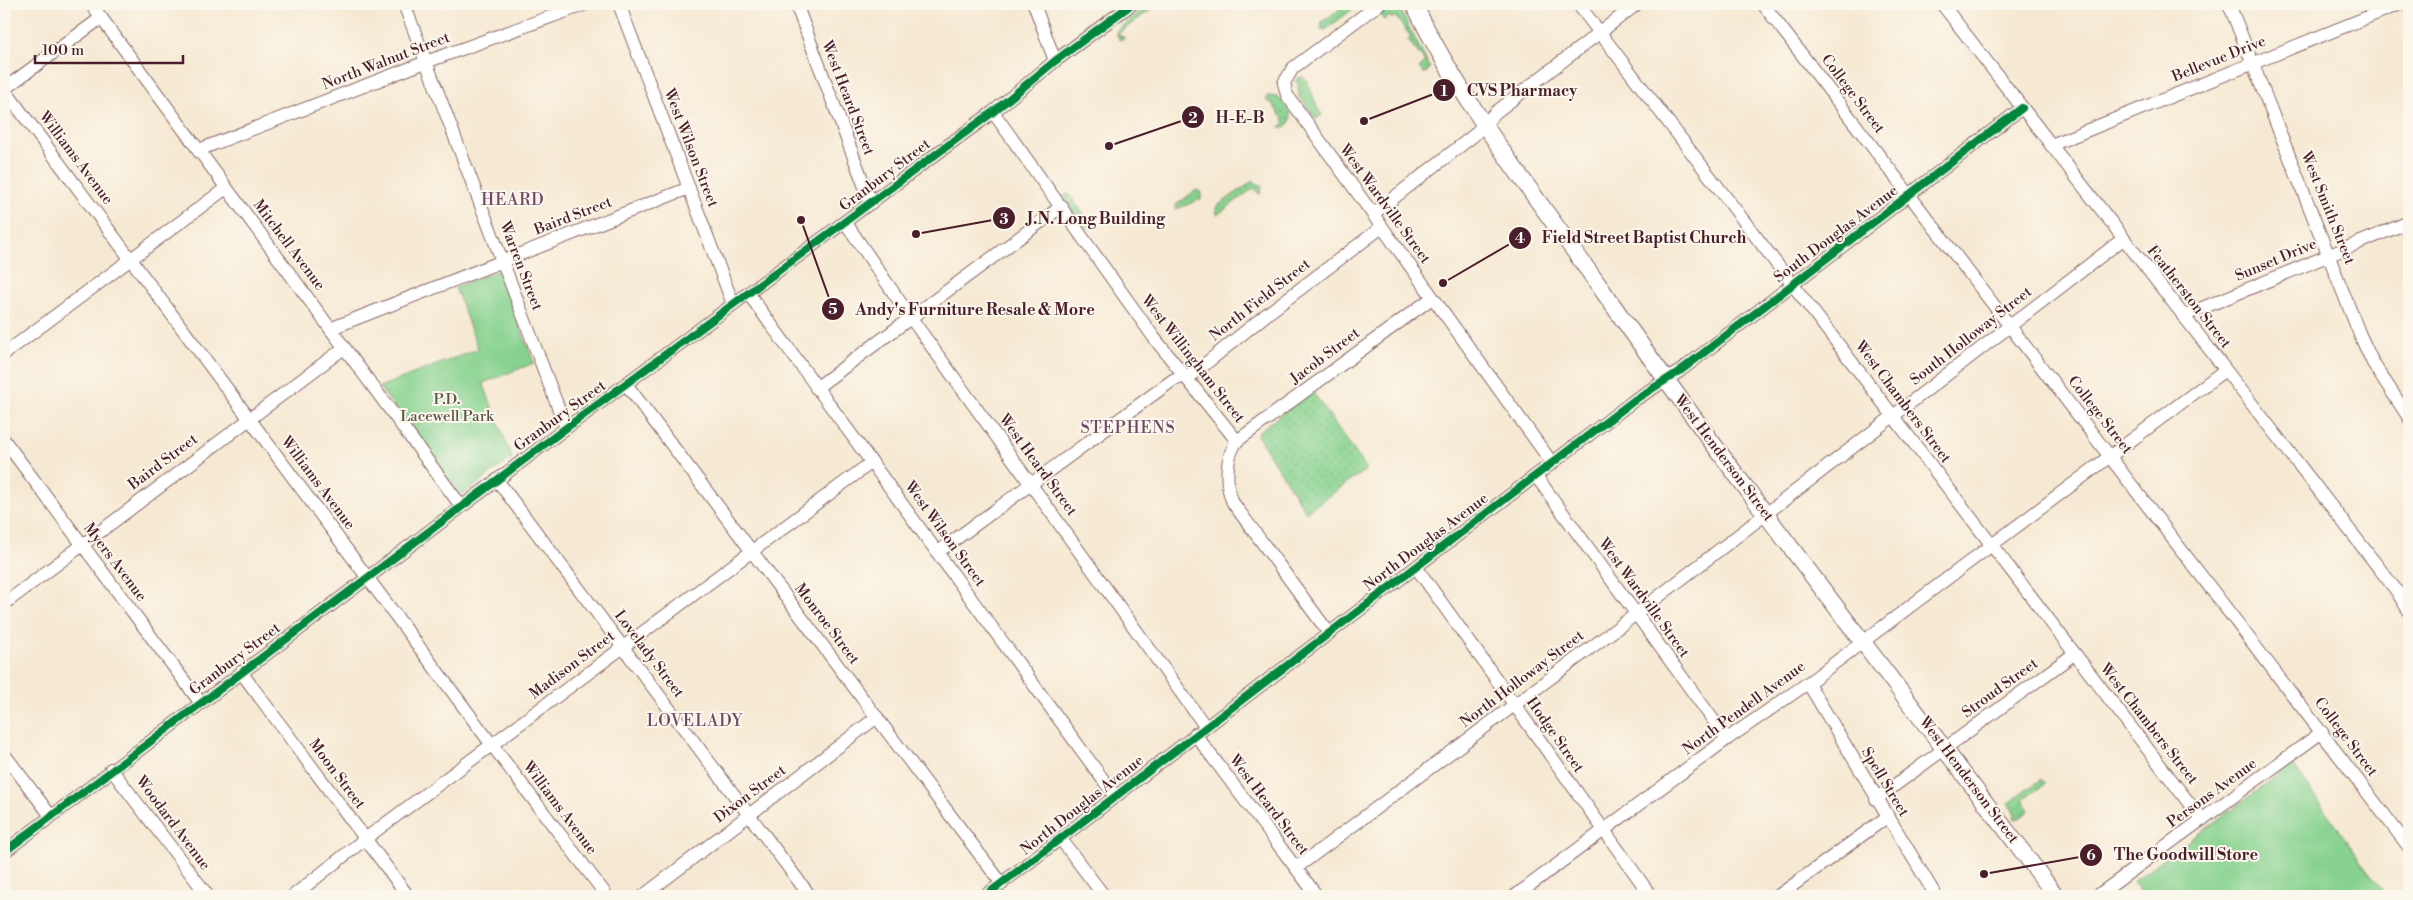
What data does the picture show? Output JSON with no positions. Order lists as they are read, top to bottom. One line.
{"streets":{"main road":["West Henderson Street"],"street":["Bellevue Drive","North Walnut Street","College Street","West Heard Street","West Wilson Street","Williams Avenue","Granbury Street","West Wardville Street","West Smith Street","Baird Street","South Douglas Avenue","Mitchell Avenue","Sunset Drive","Warren Street","Featherston Street","North Field Street","South Holloway Street","Jacob Street","West Willingham Street","West Chambers Street","North Douglas Avenue","Myers Avenue","Monroe Street","Lovelady Street","Madison Street","North Holloway Street","Stroud Street","North Pendell Avenue","Hodge Street","Moon Street","Spell Street","Persons Avenue","Dixon Street","Woodard Avenue"]},"crossings":[["Bellevue Drive","West Smith Street"],["Bellevue Drive","Featherston Street"],["North Walnut Street","Mitchell Avenue"],["North Walnut Street","Warren Street"],["College Street","South Douglas Avenue"],["College Street","South Holloway Street"],["College Street","North Pendell Avenue"],["College Street","Persons Avenue"],["West Heard Street","Granbury Street"],["West Heard Street","North Field Street"],["West Heard Street","North Douglas Avenue"],["West Heard Street","North Holloway Street"],["West Wilson Street","Granbury Street"],["West Wilson Street","Baird Street"],["West Wilson Street","North Field Street"],["West Wilson Street","North Douglas Avenue"],["West Wilson Street","Madison Street"],["Williams Avenue","Granbury Street"],["Williams Avenue","Baird Street"],["Williams Avenue","Madison Street"],["Granbury Street","Mitchell Avenue"],["Granbury Street","Warren Street"],["Granbury Street","West Willingham Street"],["Granbury Street","Myers Avenue"],["Granbury Street","Monroe Street"],["Granbury Street","Lovelady Street"],["Granbury Street","Moon Street"],["Granbury Street","Woodard Avenue"],["West Wardville Street","North Field Street"],["West Wardville Street","Jacob Street"],["West Wardville Street","North Douglas Avenue"],["West Wardville Street","North Holloway Street"],["West Wardville Street","North Pendell Avenue"],["West Smith Street","Sunset Drive"],["Baird Street","Mitchell Avenue"],["Baird Street","Warren Street"],["Baird Street","Myers Avenue"],["South Douglas Avenue","Featherston Street"],["South Douglas Avenue","West Chambers Street"],["South Douglas Avenue","West Henderson Street"],["South Douglas Avenue","North Douglas Avenue"],["Sunset Drive","Featherston Street"],["Featherston Street","South Holloway Street"],["Featherston Street","North Pendell Avenue"],["North Field Street","West Willingham Street"],["South Holloway Street","West Chambers Street"],["South Holloway Street","West Henderson Street"],["South Holloway Street","North Holloway Street"],["Jacob Street","West Willingham Street"],["West Willingham Street","North Douglas Avenue"],["West Chambers Street","Stroud Street"],["West Chambers Street","North Pendell Avenue"],["West Chambers Street","Persons Avenue"],["West Henderson Street","North Douglas Avenue"],["West Henderson Street","North Holloway Street"],["West Henderson Street","Stroud Street"],["West Henderson Street","North Pendell Avenue"],["North Douglas Avenue","Monroe Street"],["North Douglas Avenue","Hodge Street"],["Monroe Street","Madison Street"],["Monroe Street","Dixon Street"],["Lovelady Street","Madison Street"],["Lovelady Street","Dixon Street"],["Madison Street","Moon Street"],["North Holloway Street","Hodge Street"],["Stroud Street","Spell Street"],["North Pendell Avenue","Hodge Street"],["North Pendell Avenue","Spell Street"]],"districts":["HEARD","STEPHENS","LOVELADY"],"parks":["P.D. Lacewell Park"],"places":["CVS Pharmacy","H-E-B","Andy's Furniture Resale & More","J.N. Long Building","Field Street Baptist Church","The Goodwill Store"],"scale_bar":"100 m"}
